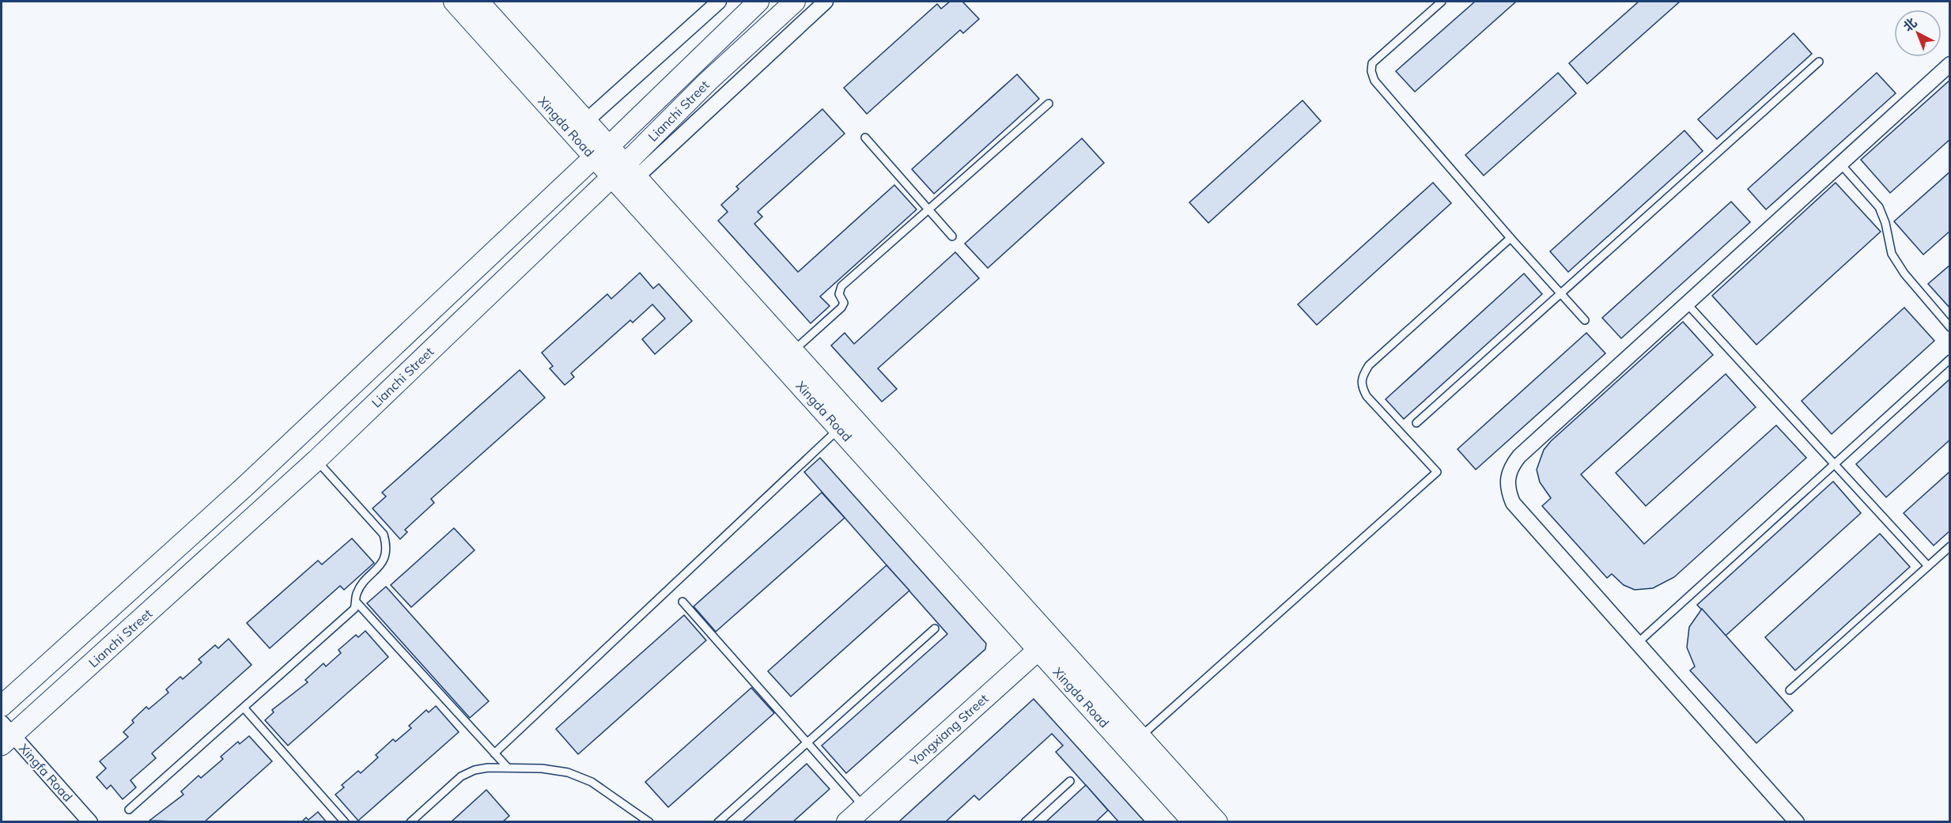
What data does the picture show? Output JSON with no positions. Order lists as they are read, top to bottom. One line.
{"streets":{"main road":["Lianchi Street","Xingda Road","Yongxiang Street"],"street":["Xingfa Road"]},"crossings":[["Lianchi Street","Xingda Road"],["Lianchi Street","Xingfa Road"],["Xingda Road","Yongxiang Street"]],"north":"top left"}
